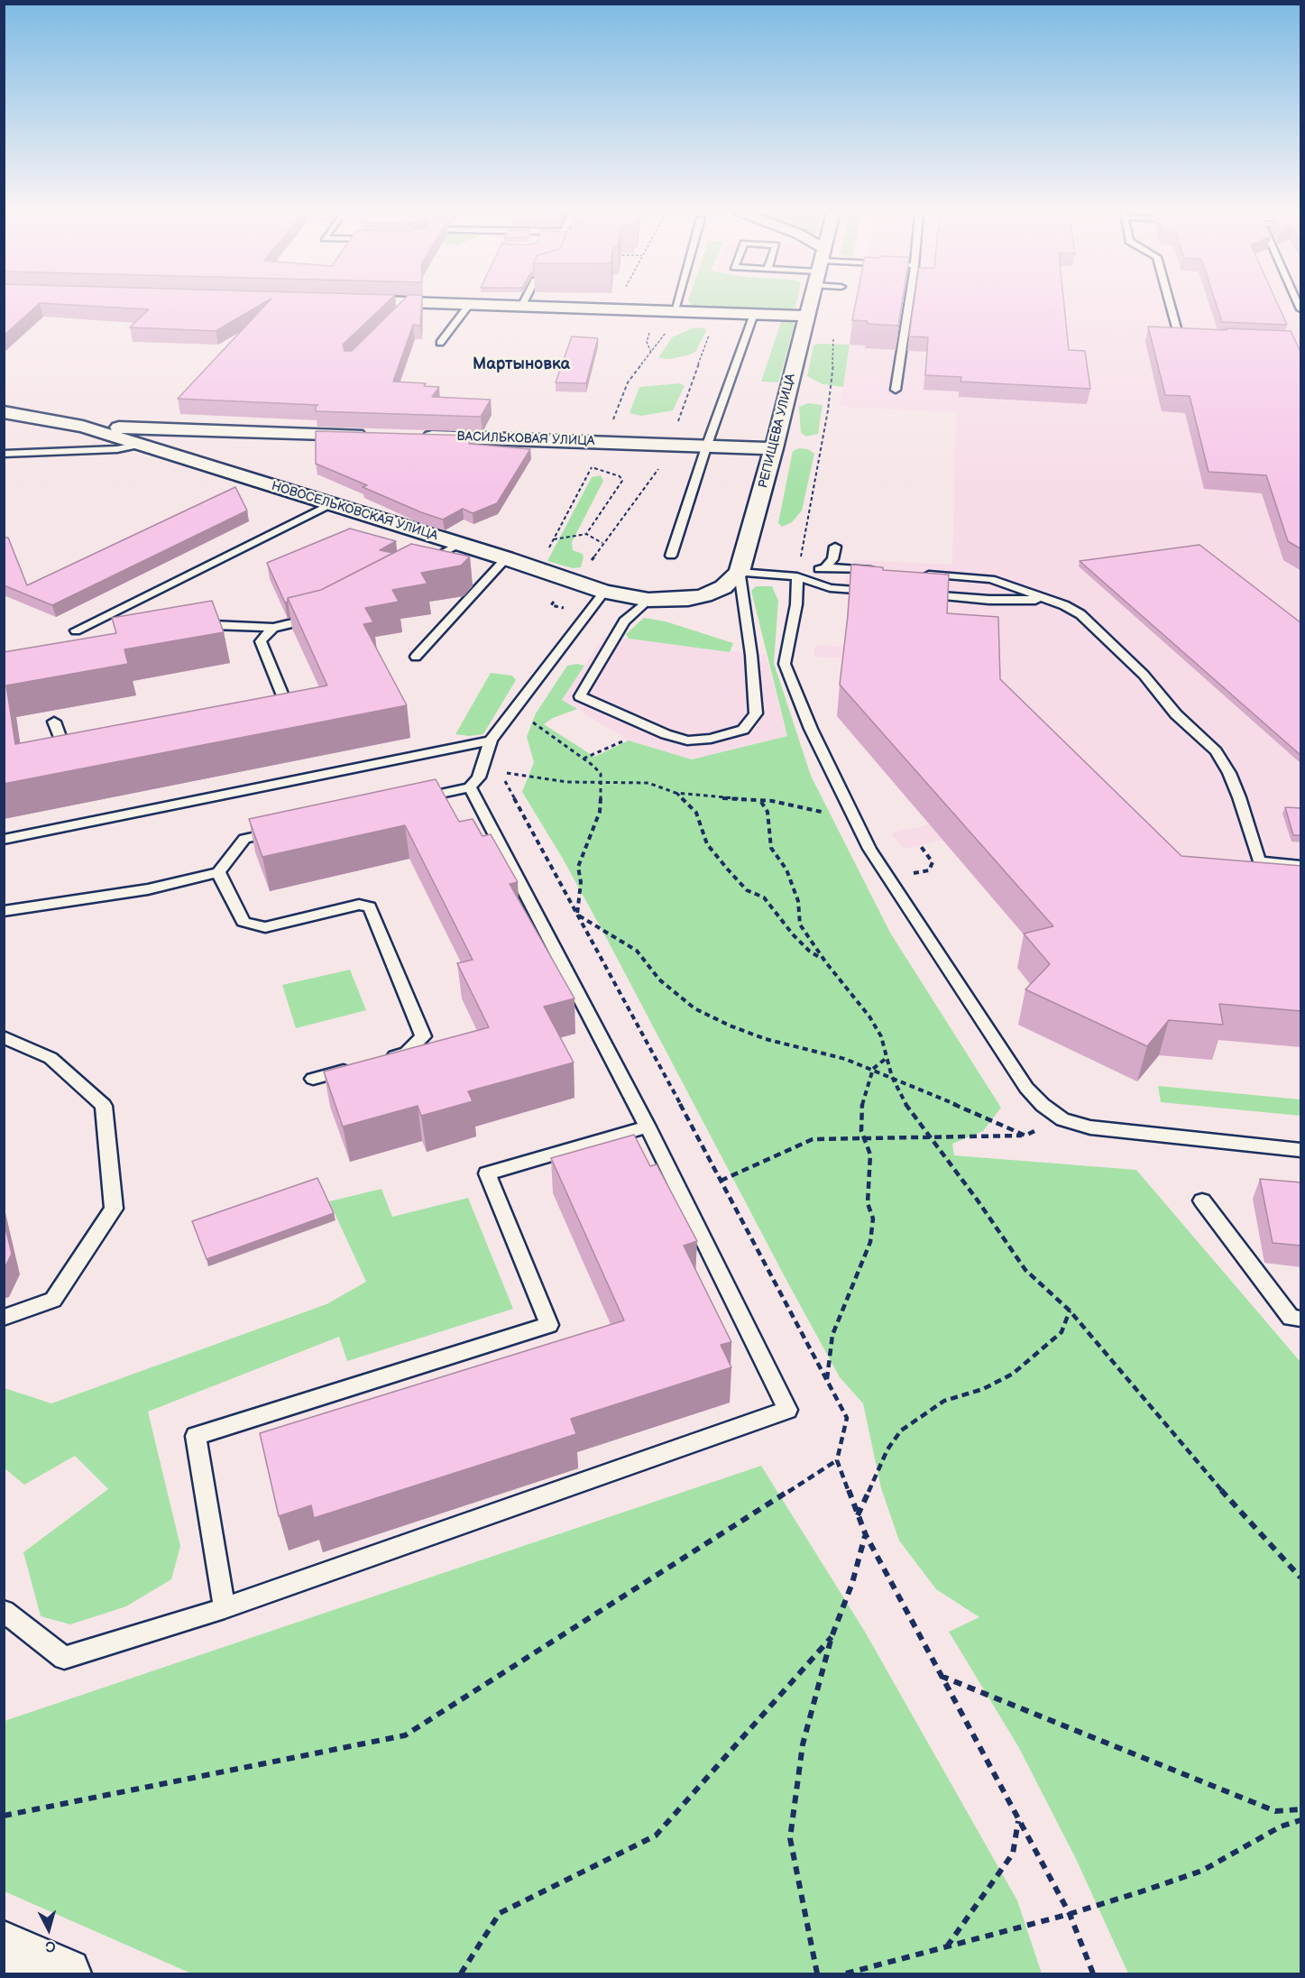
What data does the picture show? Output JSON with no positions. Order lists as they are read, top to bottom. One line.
{"streets":{"street":["РЕПИЩЕВА УЛИЦА","ВАСИЛЬКОВАЯ УЛИЦА","НОВОСЕЛЬКОВСКАЯ УЛИЦА"]},"crossings":[["РЕПИЩЕВА УЛИЦА","ВАСИЛЬКОВАЯ УЛИЦА"],["РЕПИЩЕВА УЛИЦА","НОВОСЕЛЬКОВСКАЯ УЛИЦА"]],"districts":["Мартыновка"],"north":"bottom"}
